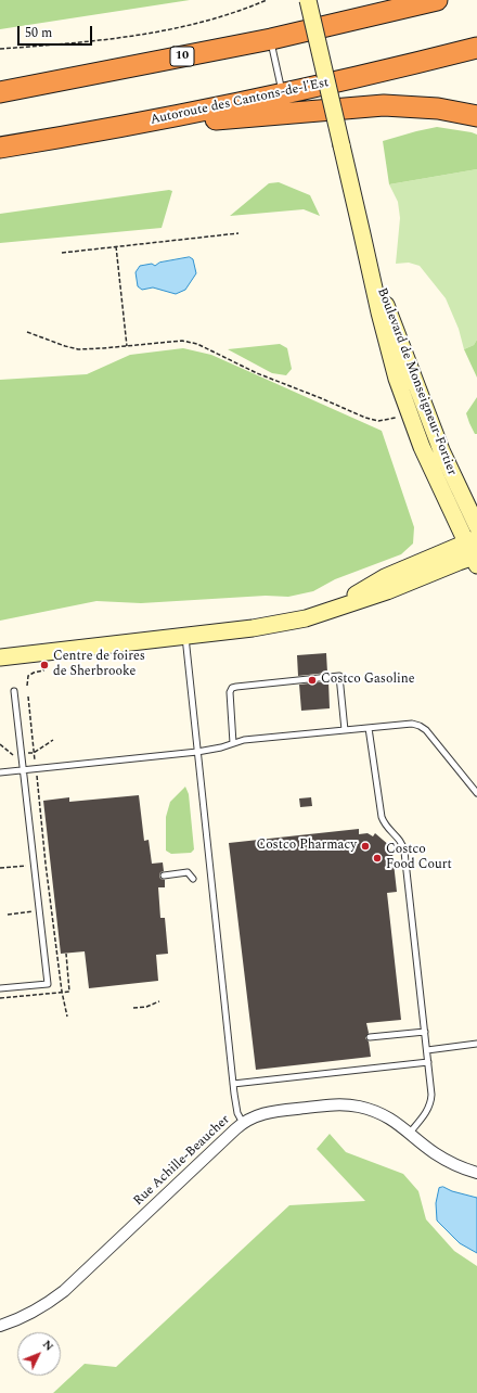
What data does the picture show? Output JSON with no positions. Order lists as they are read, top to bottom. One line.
{"streets":{"highway":["10","Autoroute des Cantons-de-l'Est"],"main road":["Boulevard de Monseigneur-Fortier"],"street":["Rue Achille-Beaucher"]},"places":["Centre de foires de Sherbrooke","Costco Gasoline","Costco Pharmacy","Costco Food Court"],"scale_bar":"50 m","north":"top right"}
